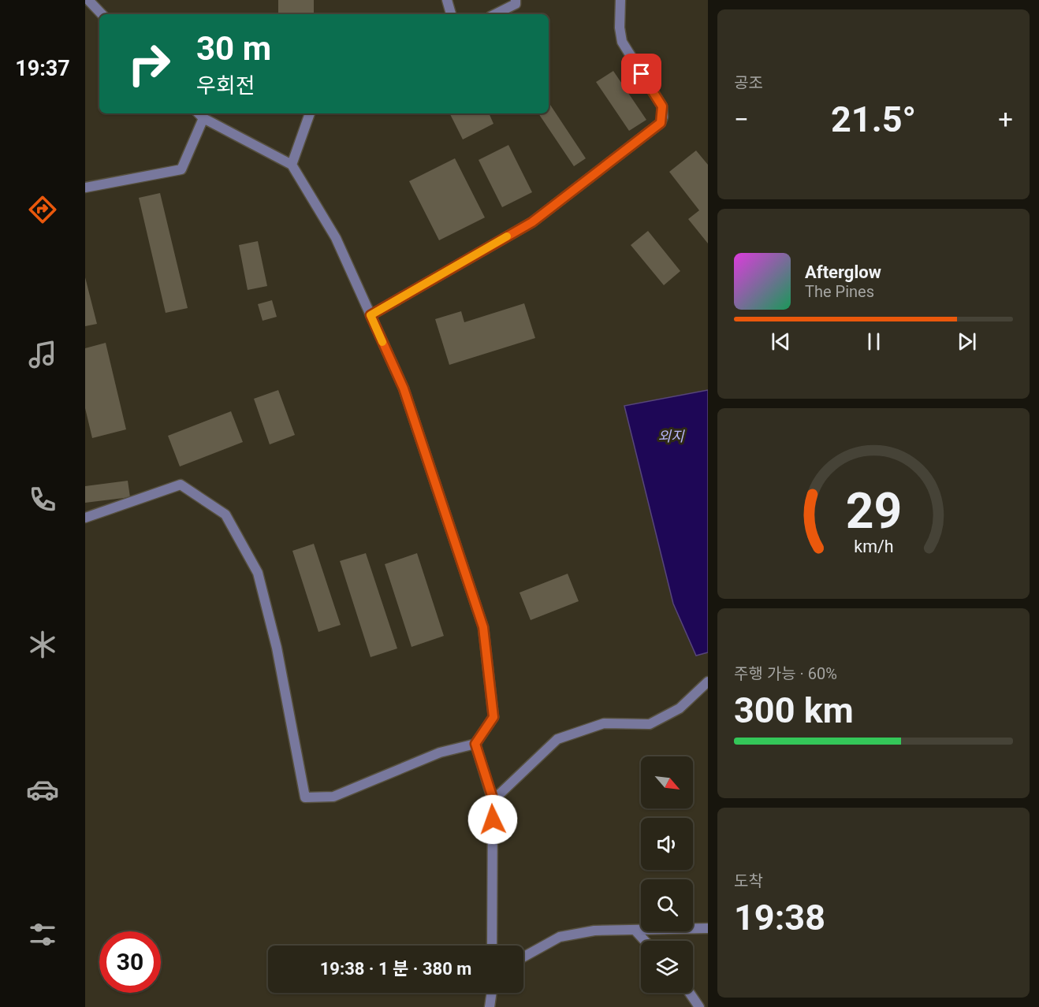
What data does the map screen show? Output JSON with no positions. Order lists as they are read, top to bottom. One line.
{"water":["외지"],"north":"bottom right","page":{"tabs":"19:37","tile":["공조",["주행 가능 · 60%","300 km"],["도착","19:38"]],"turn":["30 m","우회전"],"heat":["−","21.5°","+"],"song":["Afterglow","The Pines"],"limit":"30","trip":"19:38 · 1 분 · 380 m","gauge":["29","km/h"]}}
